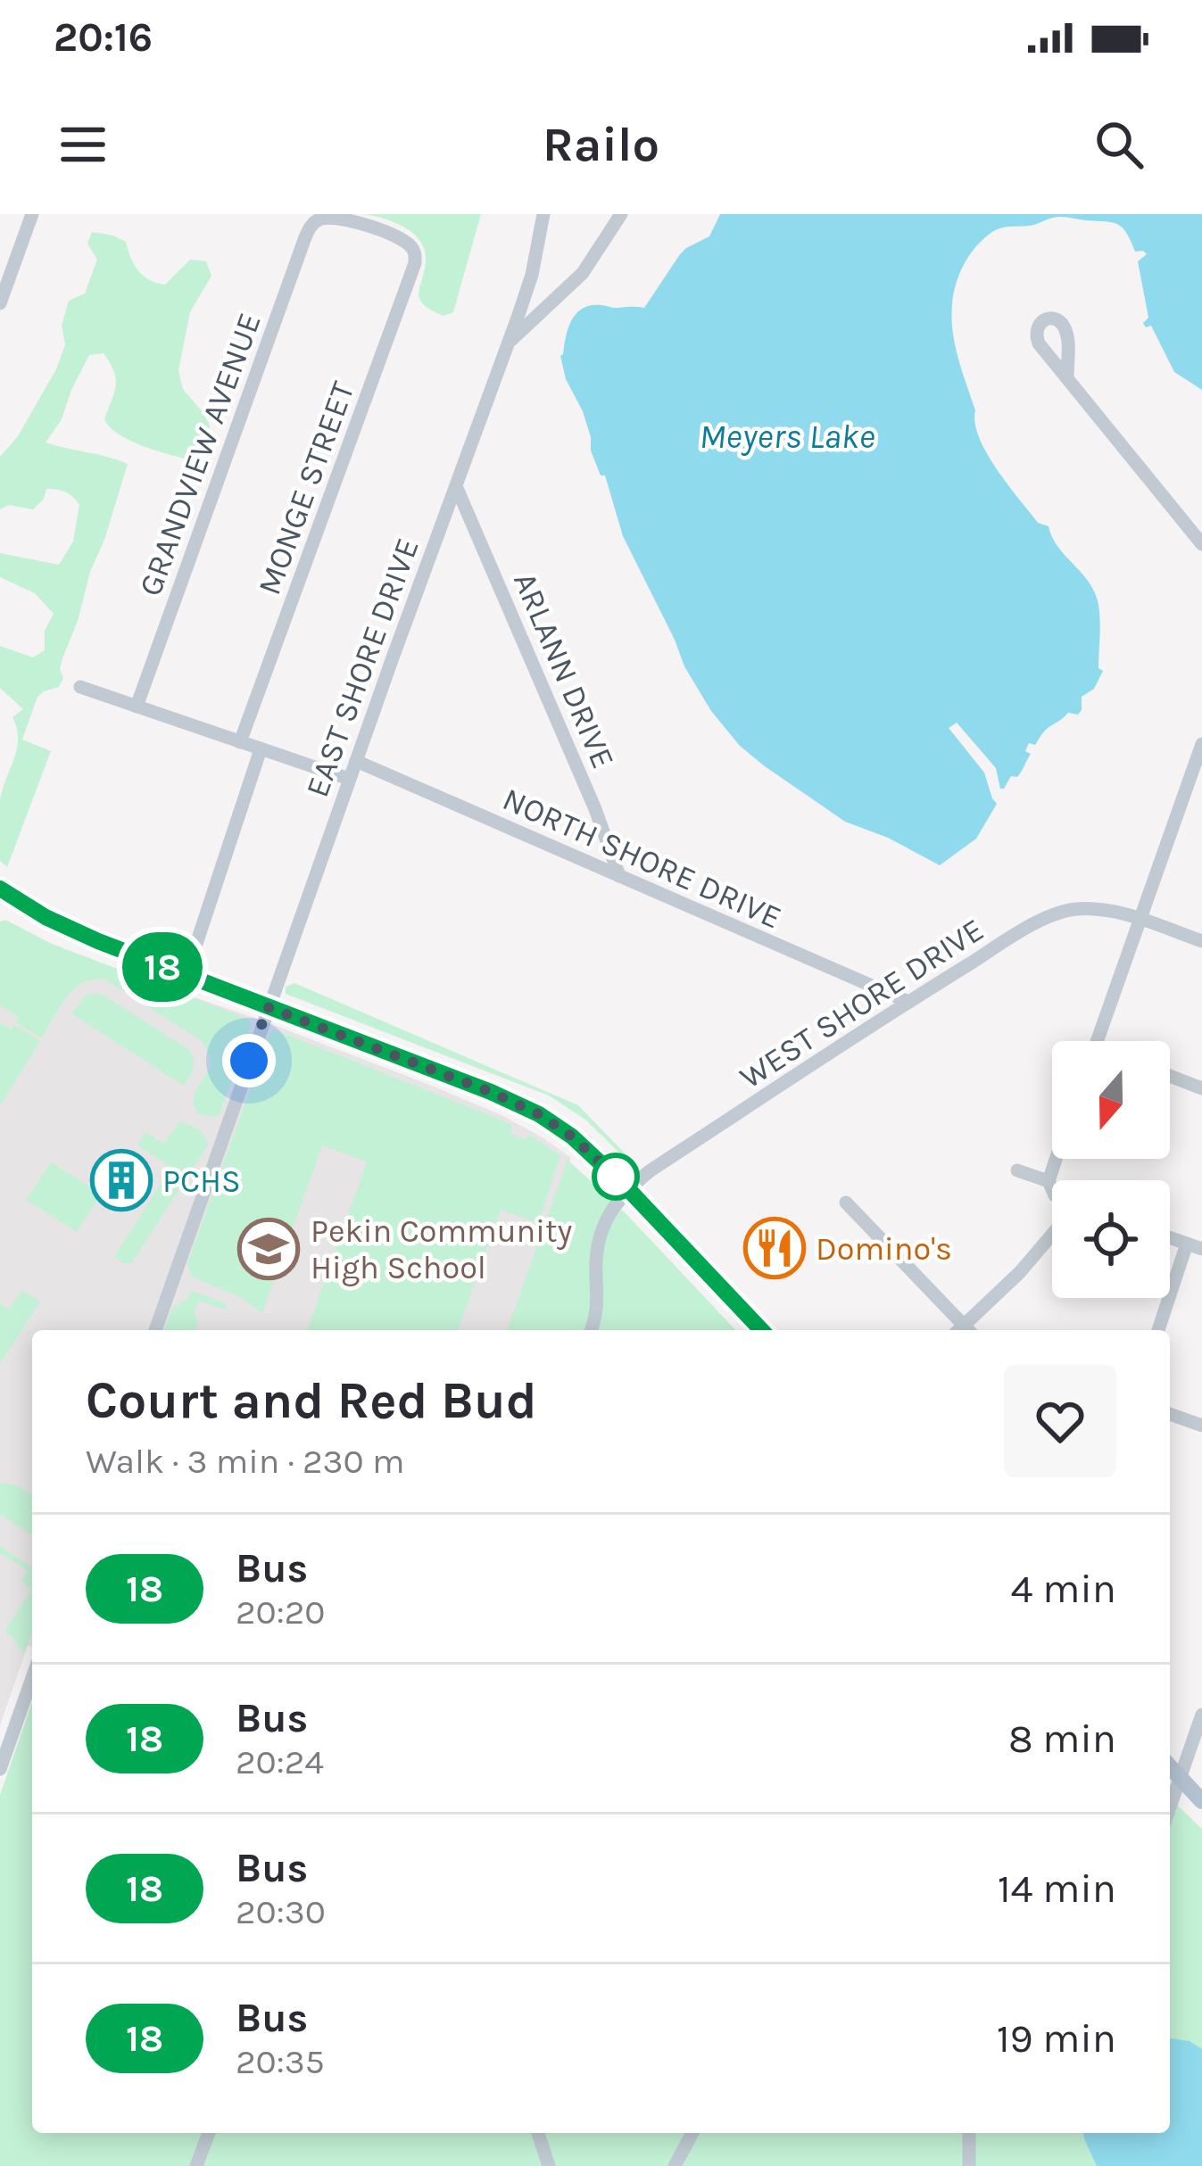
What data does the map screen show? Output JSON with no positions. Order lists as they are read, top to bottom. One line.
{"streets":{"street":["GRANDVIEW AVENUE","MONGE STREET","EAST SHORE DRIVE","ARLANN DRIVE","NORTH SHORE DRIVE","WEST SHORE DRIVE"]},"crossings":[["GRANDVIEW AVENUE","MONGE STREET"],["EAST SHORE DRIVE","ARLANN DRIVE"],["EAST SHORE DRIVE","NORTH SHORE DRIVE"],["ARLANN DRIVE","NORTH SHORE DRIVE"],["NORTH SHORE DRIVE","WEST SHORE DRIVE"]],"water":["Meyers Lake"],"places":{"building":["PCHS"],"restaurant":["Domino's"],"school or university":["Pekin Community High School"]},"lines":["bus line 18"],"north":"bottom","page":{"status":"20:16","header":"Railo","on_map":"18","heading":["Court and Red Bud","Walk · 3 min · 230 m"],"list":[{"mark":"18","name":"Bus","note":"20:20","value":"4 min"},{"mark":"18","name":"Bus","note":"20:24","value":"8 min"},{"mark":"18","name":"Bus","note":"20:30","value":"14 min"},{"mark":"18","name":"Bus","note":"20:35","value":"19 min"}]}}
